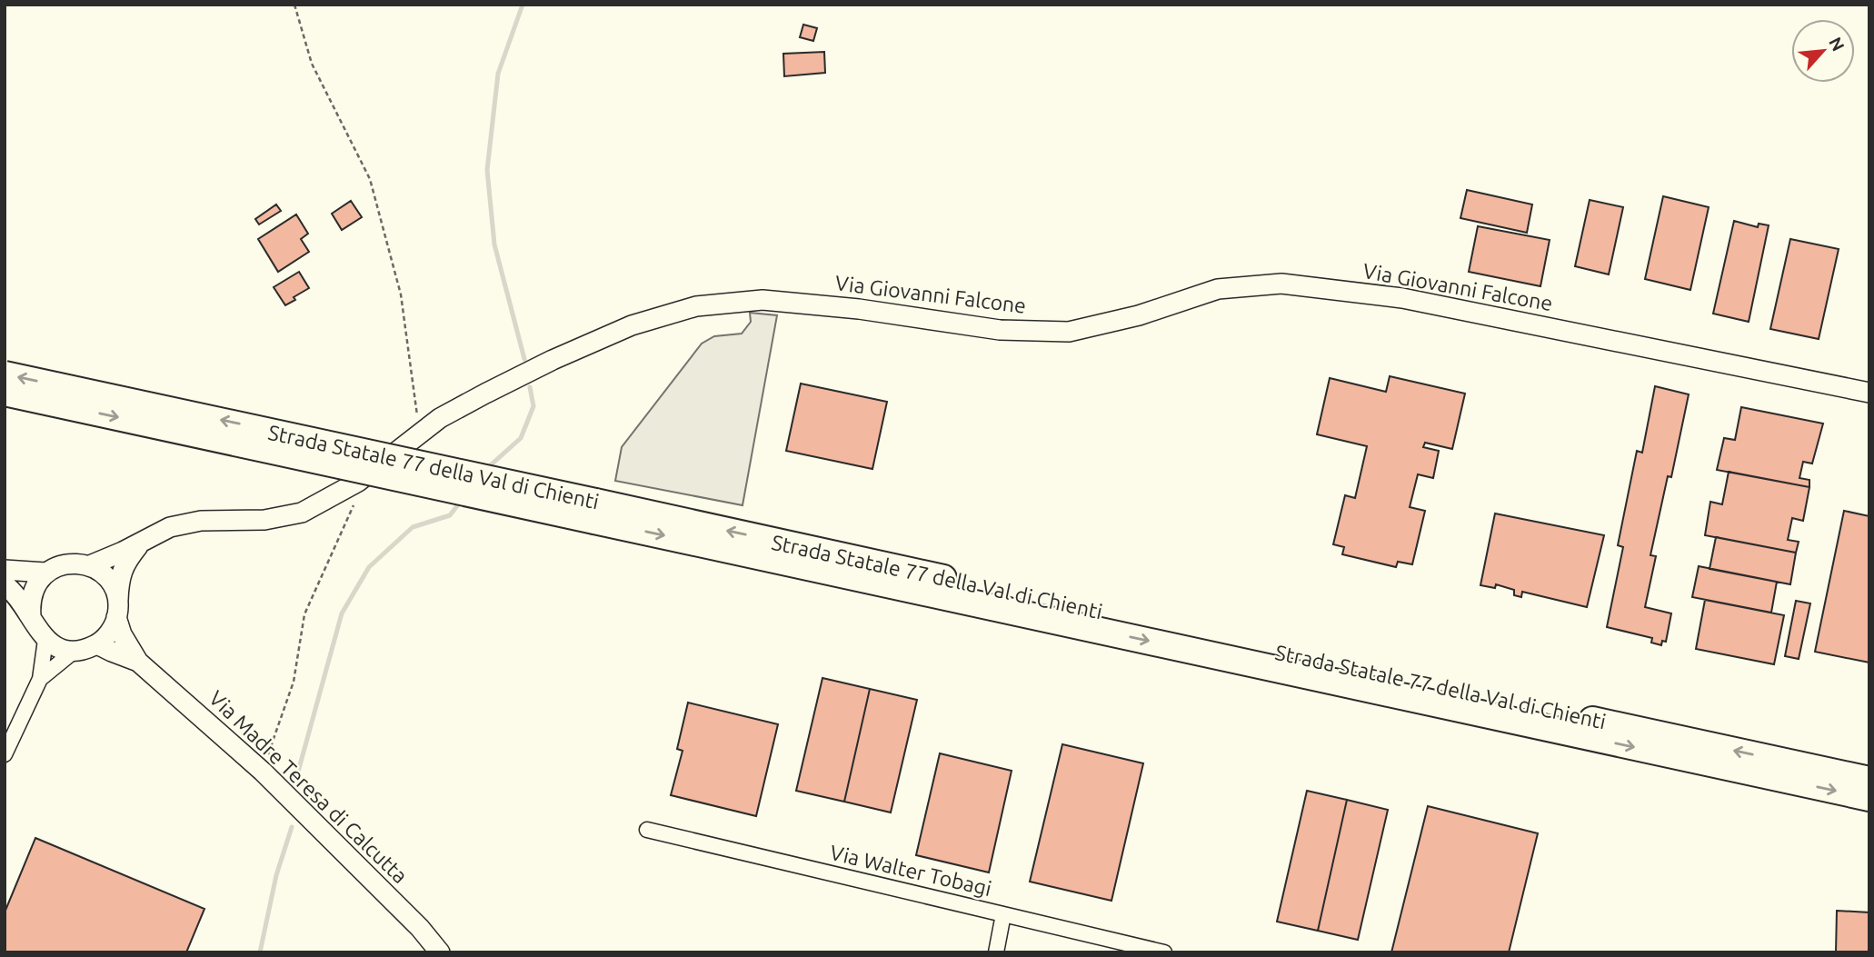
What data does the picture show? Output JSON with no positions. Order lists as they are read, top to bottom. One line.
{"streets":{"highway":["Strada Statale 77 della Val di Chienti"],"street":["Via Giovanni Falcone","Via Madre Teresa di Calcutta","Via Walter Tobagi"]},"crossings":[["Via Giovanni Falcone","Via Madre Teresa di Calcutta"]],"north":"top right"}
